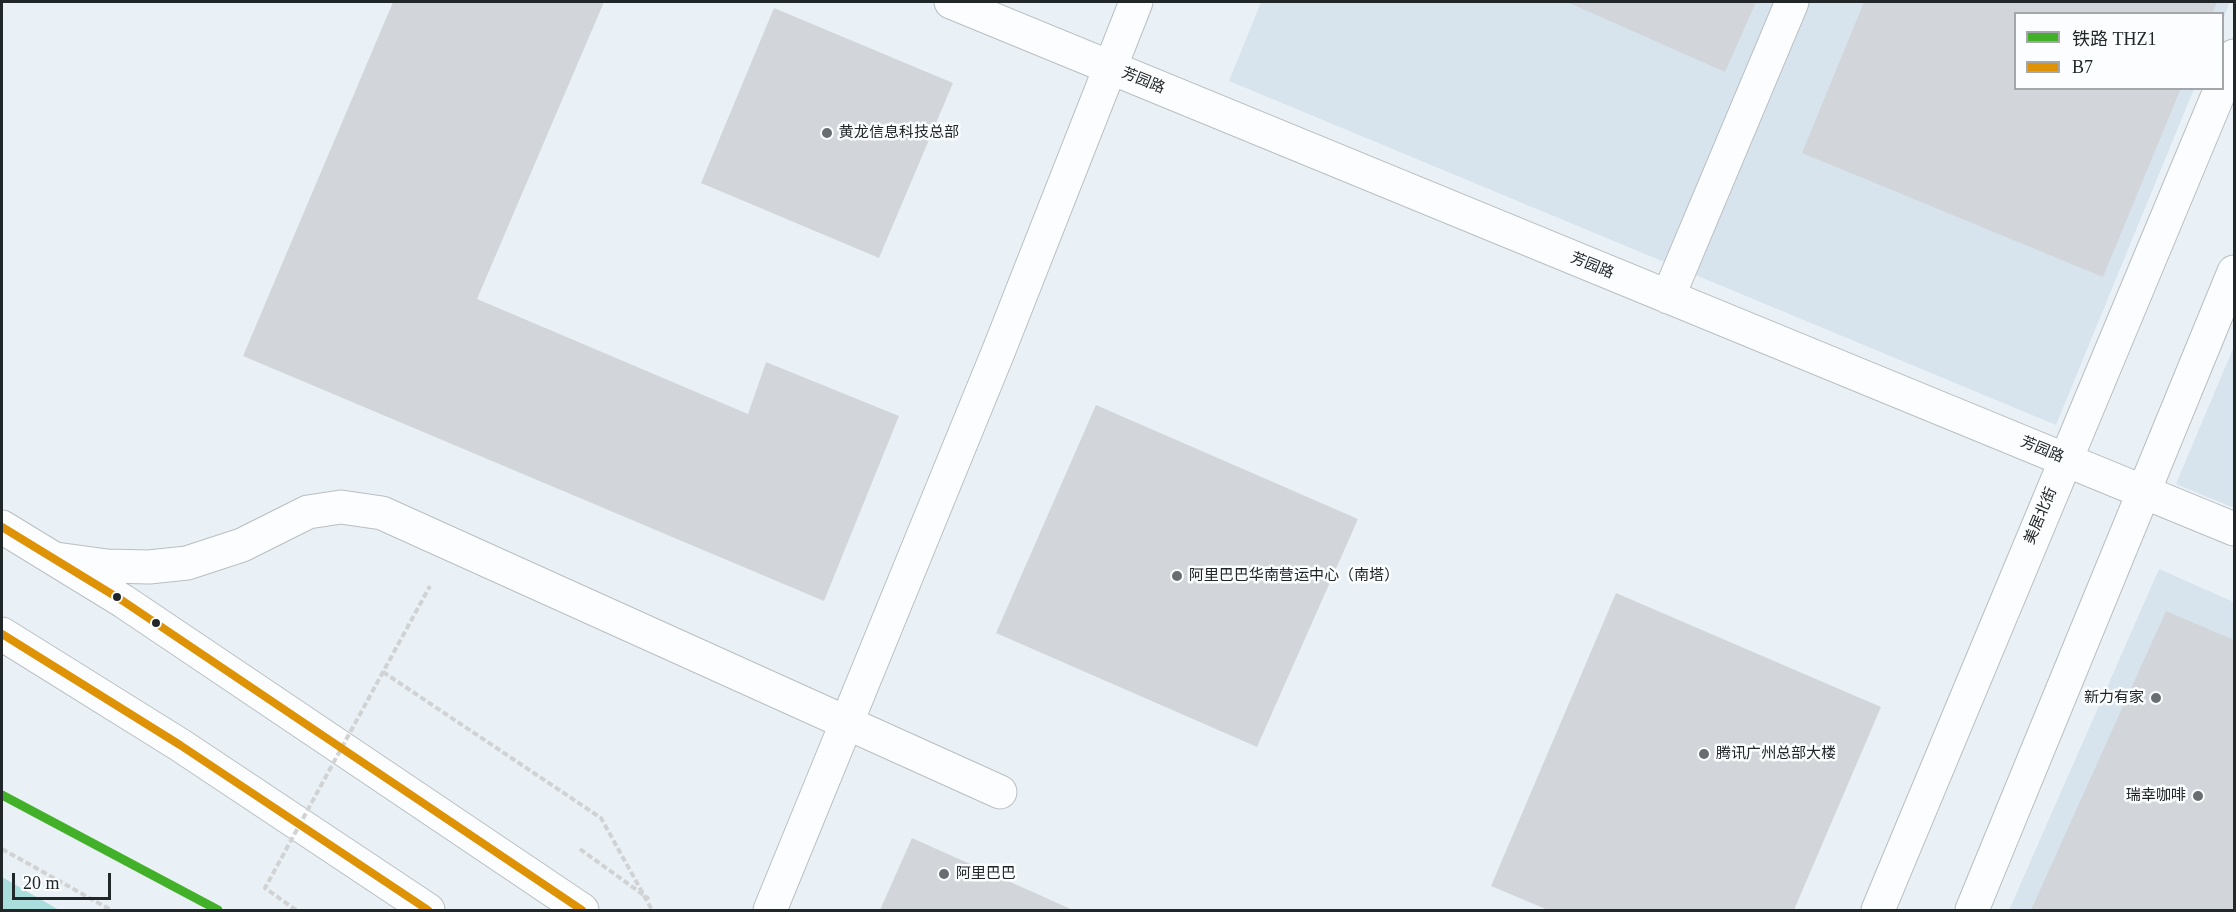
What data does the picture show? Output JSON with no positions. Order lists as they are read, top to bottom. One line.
{"streets":{"street":["芳园路","美居北街"]},"crossings":[["芳园路","美居北街"]],"places":["黄龙信息科技总部","阿里巴巴华南营运中心（南塔）","新力有家","腾讯广州总部大楼","瑞幸咖啡","阿里巴巴"],"lines":["transit line B7","rail line THZ1"],"legend":["铁路 THZ1","B7"],"scale_bar":"20 m"}
